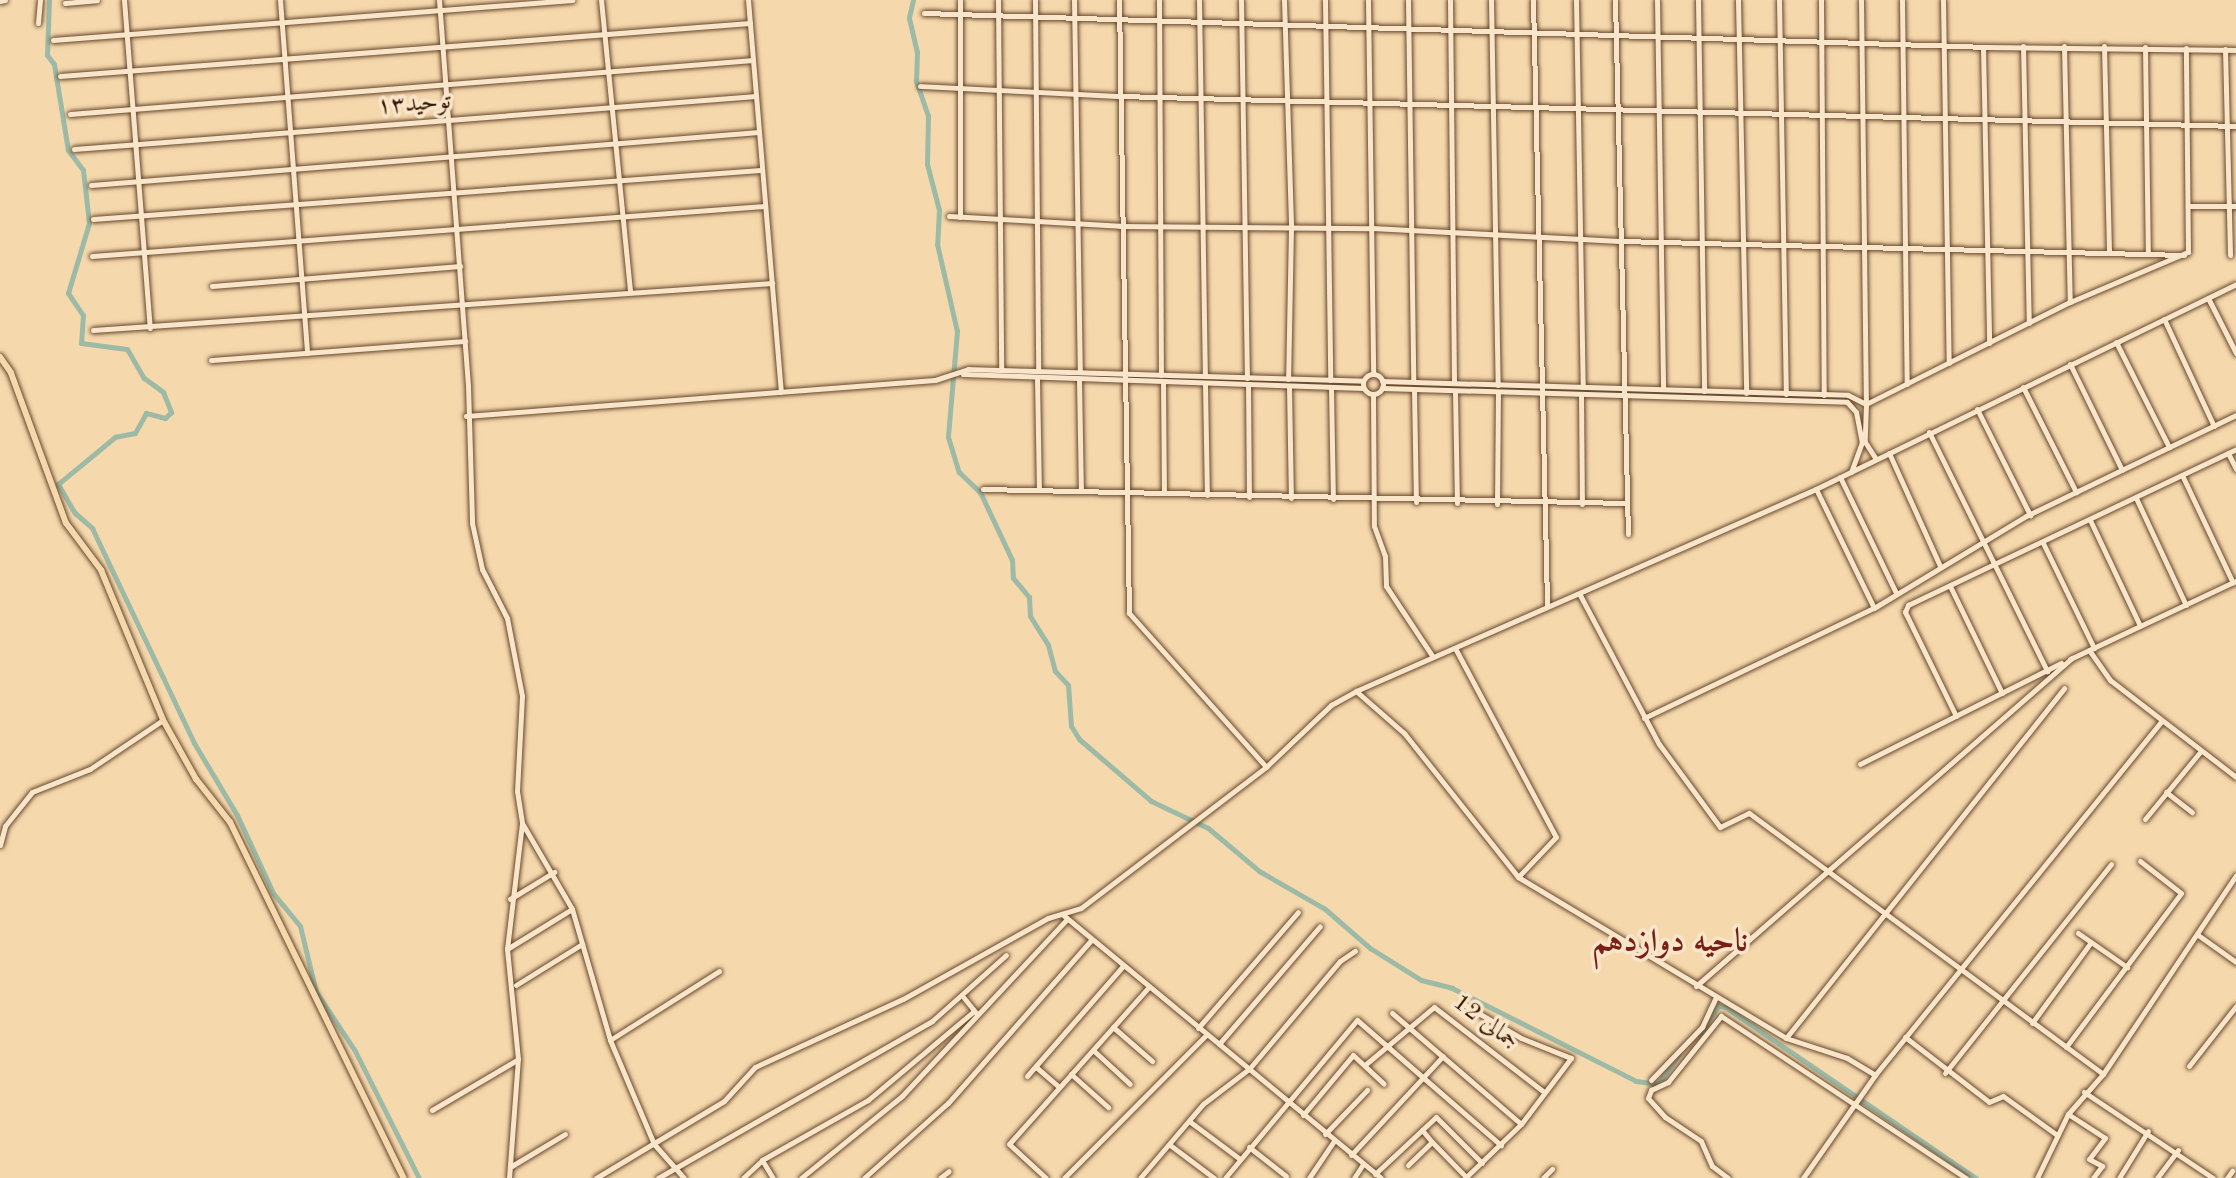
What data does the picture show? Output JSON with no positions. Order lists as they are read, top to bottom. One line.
{"streets":{"street":["توحید۱۳","جمالی 12"]},"districts":["ناحیه دوازدهم"]}
